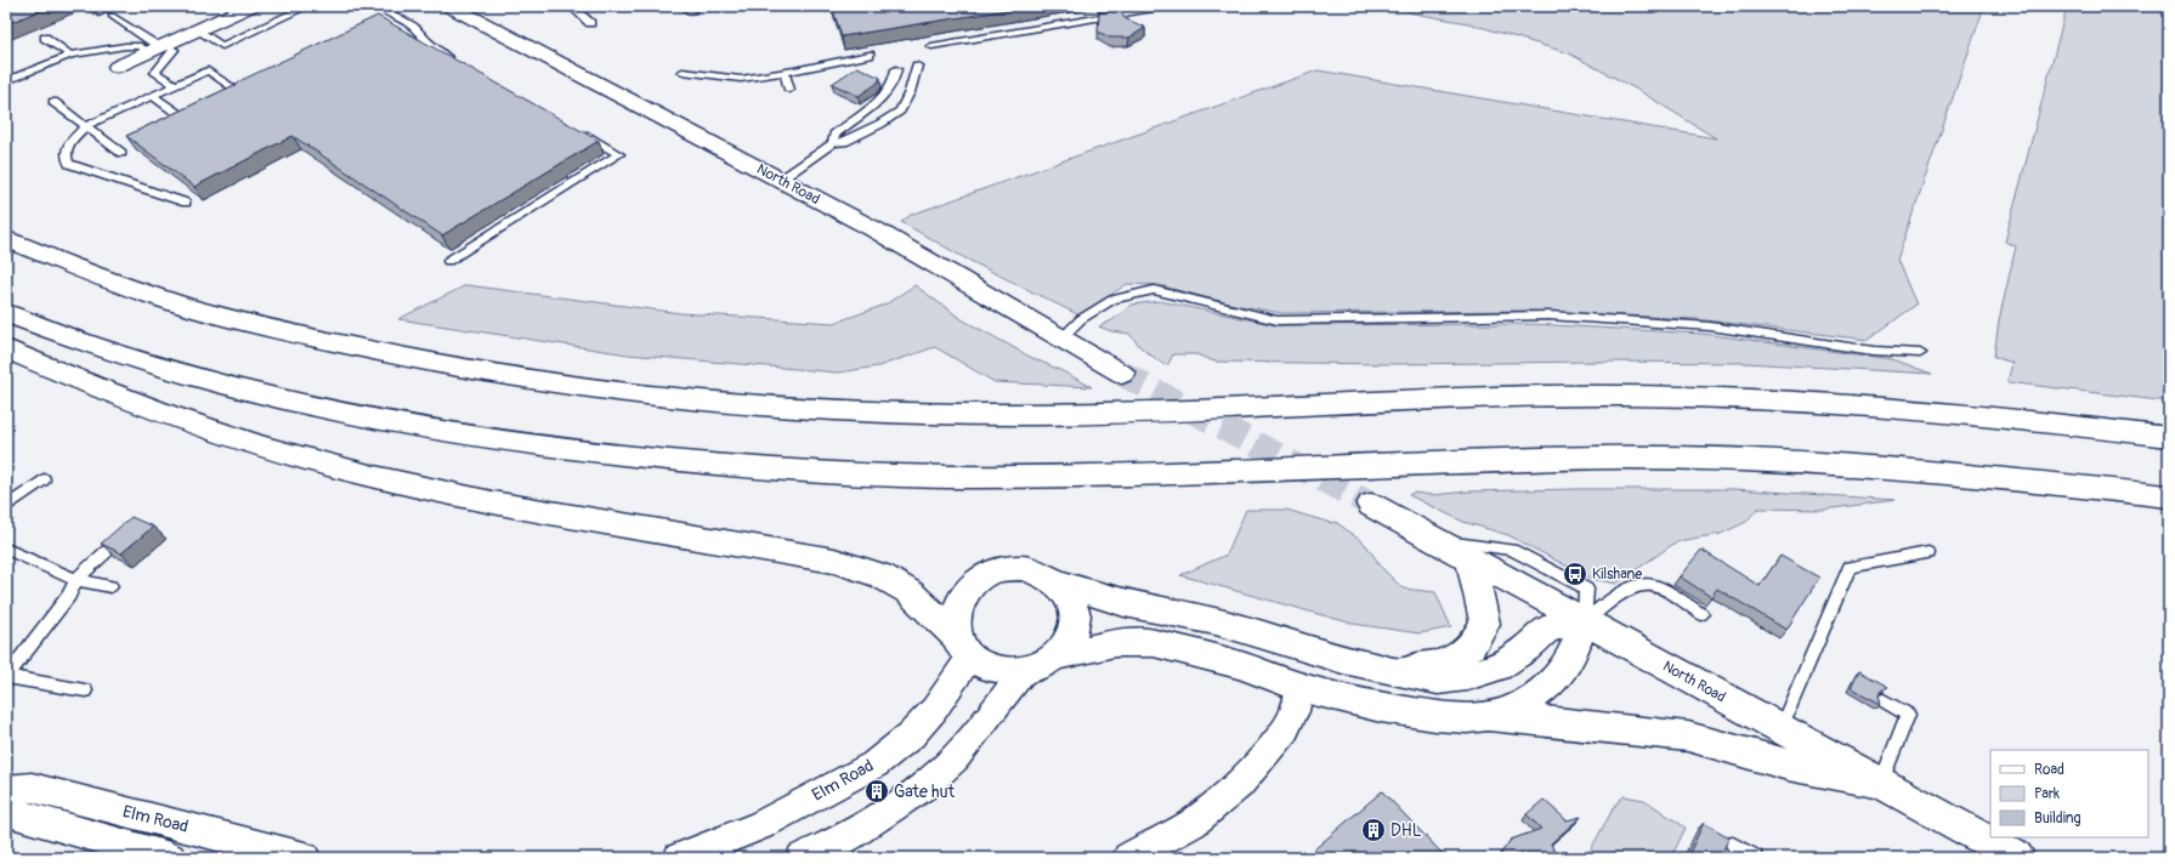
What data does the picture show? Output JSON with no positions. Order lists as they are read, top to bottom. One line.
{"streets":{"main road":["North Road"],"street":["Elm Road"]},"places":{"bus stop":["Kilshane"],"building":["Gate hut","DHL"]},"legend":["Road","Park","Building"]}
